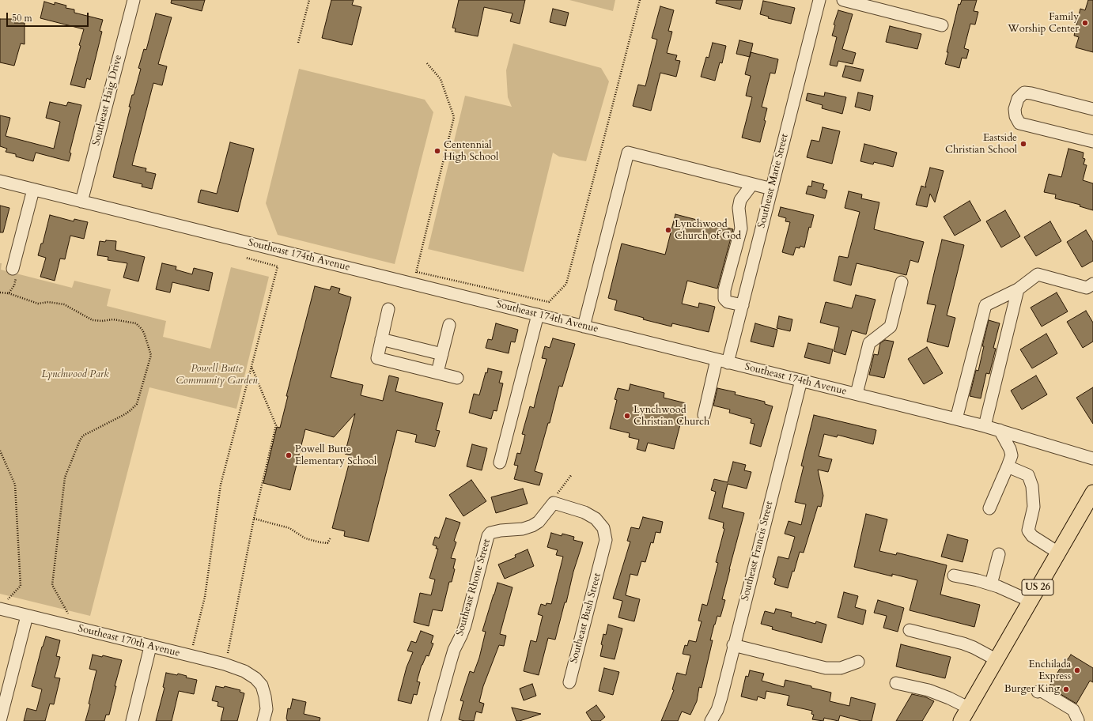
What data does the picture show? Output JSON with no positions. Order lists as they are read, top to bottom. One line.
{"streets":{"main road":["US 26"],"street":["Southeast Haig Drive","Southeast Marie Street","Southeast 174th Avenue","Southeast Francis Street","Southeast Rhone Street","Southeast Bush Street","Southeast 170th Avenue"]},"crossings":[["Southeast Haig Drive","Southeast 174th Avenue"],["Southeast Marie Street","Southeast 174th Avenue"],["Southeast 174th Avenue","Southeast Francis Street"],["Southeast Rhone Street","Southeast Bush Street"]],"parks":["Powell Butte Community Garden","Lynchwood Park"],"places":["Family Worship Center","Eastside Christian School","Centennial High School","Lynchwood Church of God","Lynchwood Christian Church","Powell Butte Elementary School","Enchilada Express","Burger King"],"scale_bar":"50 m"}
